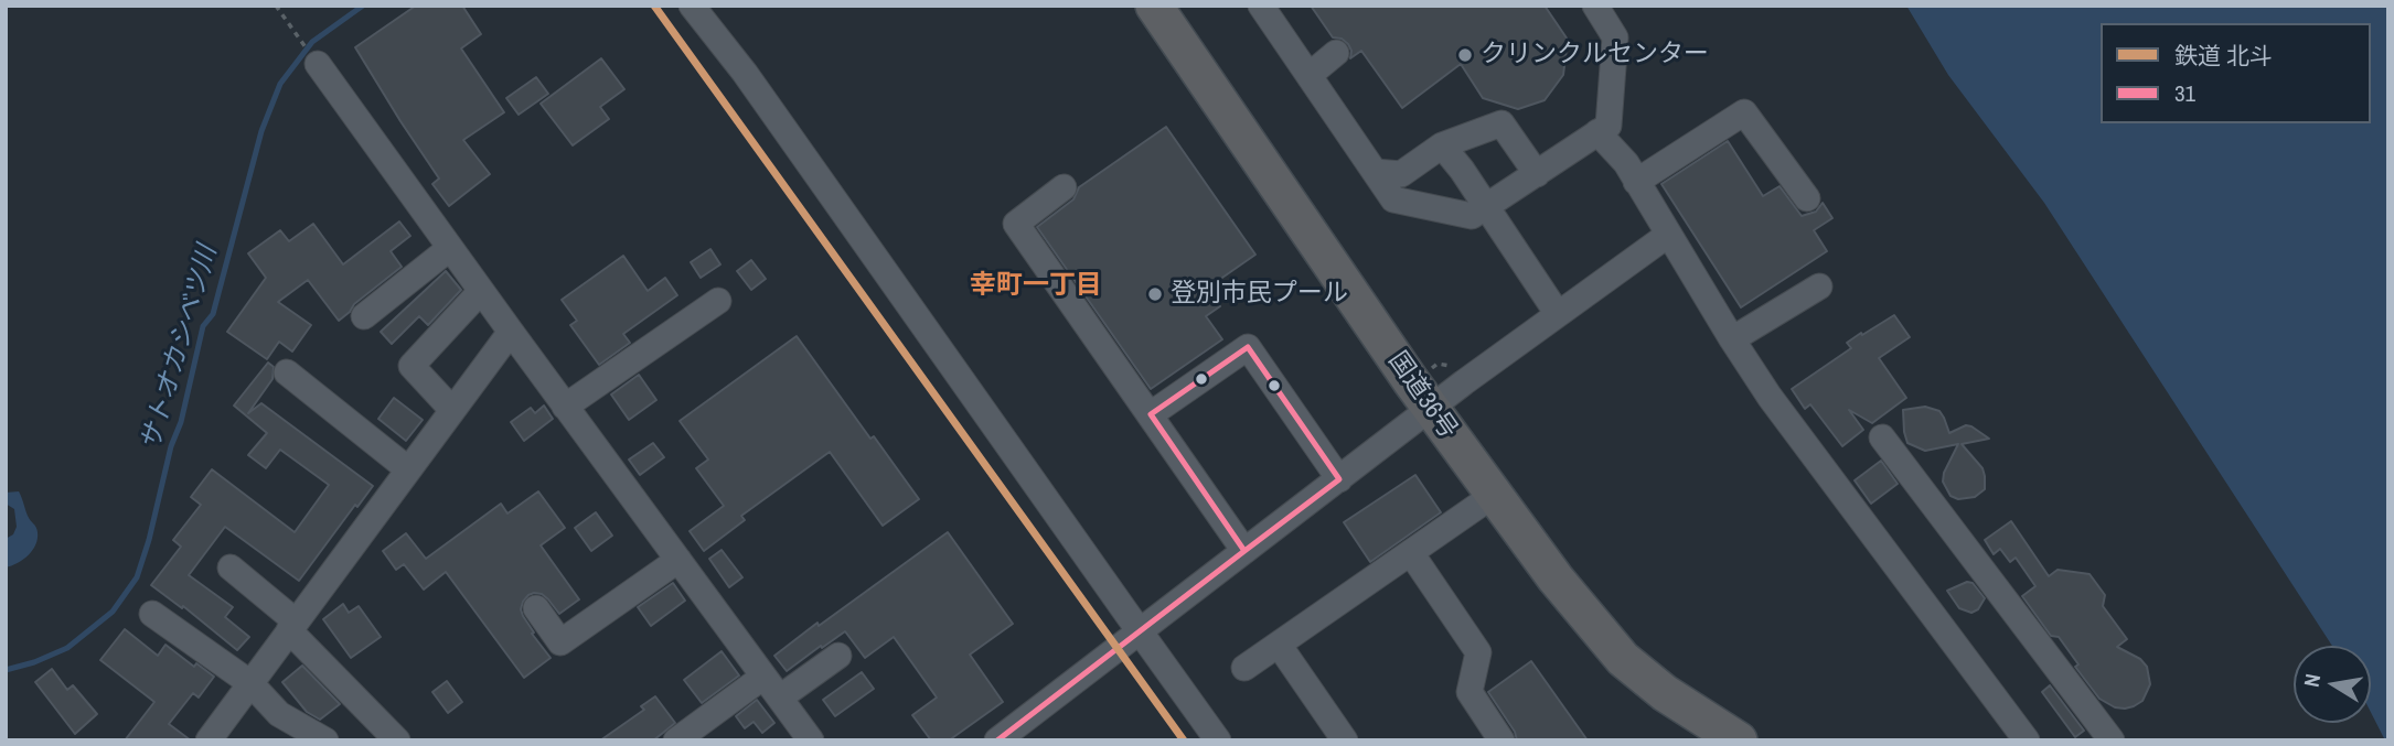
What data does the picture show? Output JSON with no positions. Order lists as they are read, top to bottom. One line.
{"streets":{"highway":["国道36号"]},"districts":["幸町一丁目"],"water":["サトオカシベツ川"],"places":["クリンクルセンター","登別市民プール"],"lines":["rail line 北斗","transit line 31"],"legend":["鉄道 北斗","31"],"north":"left"}
